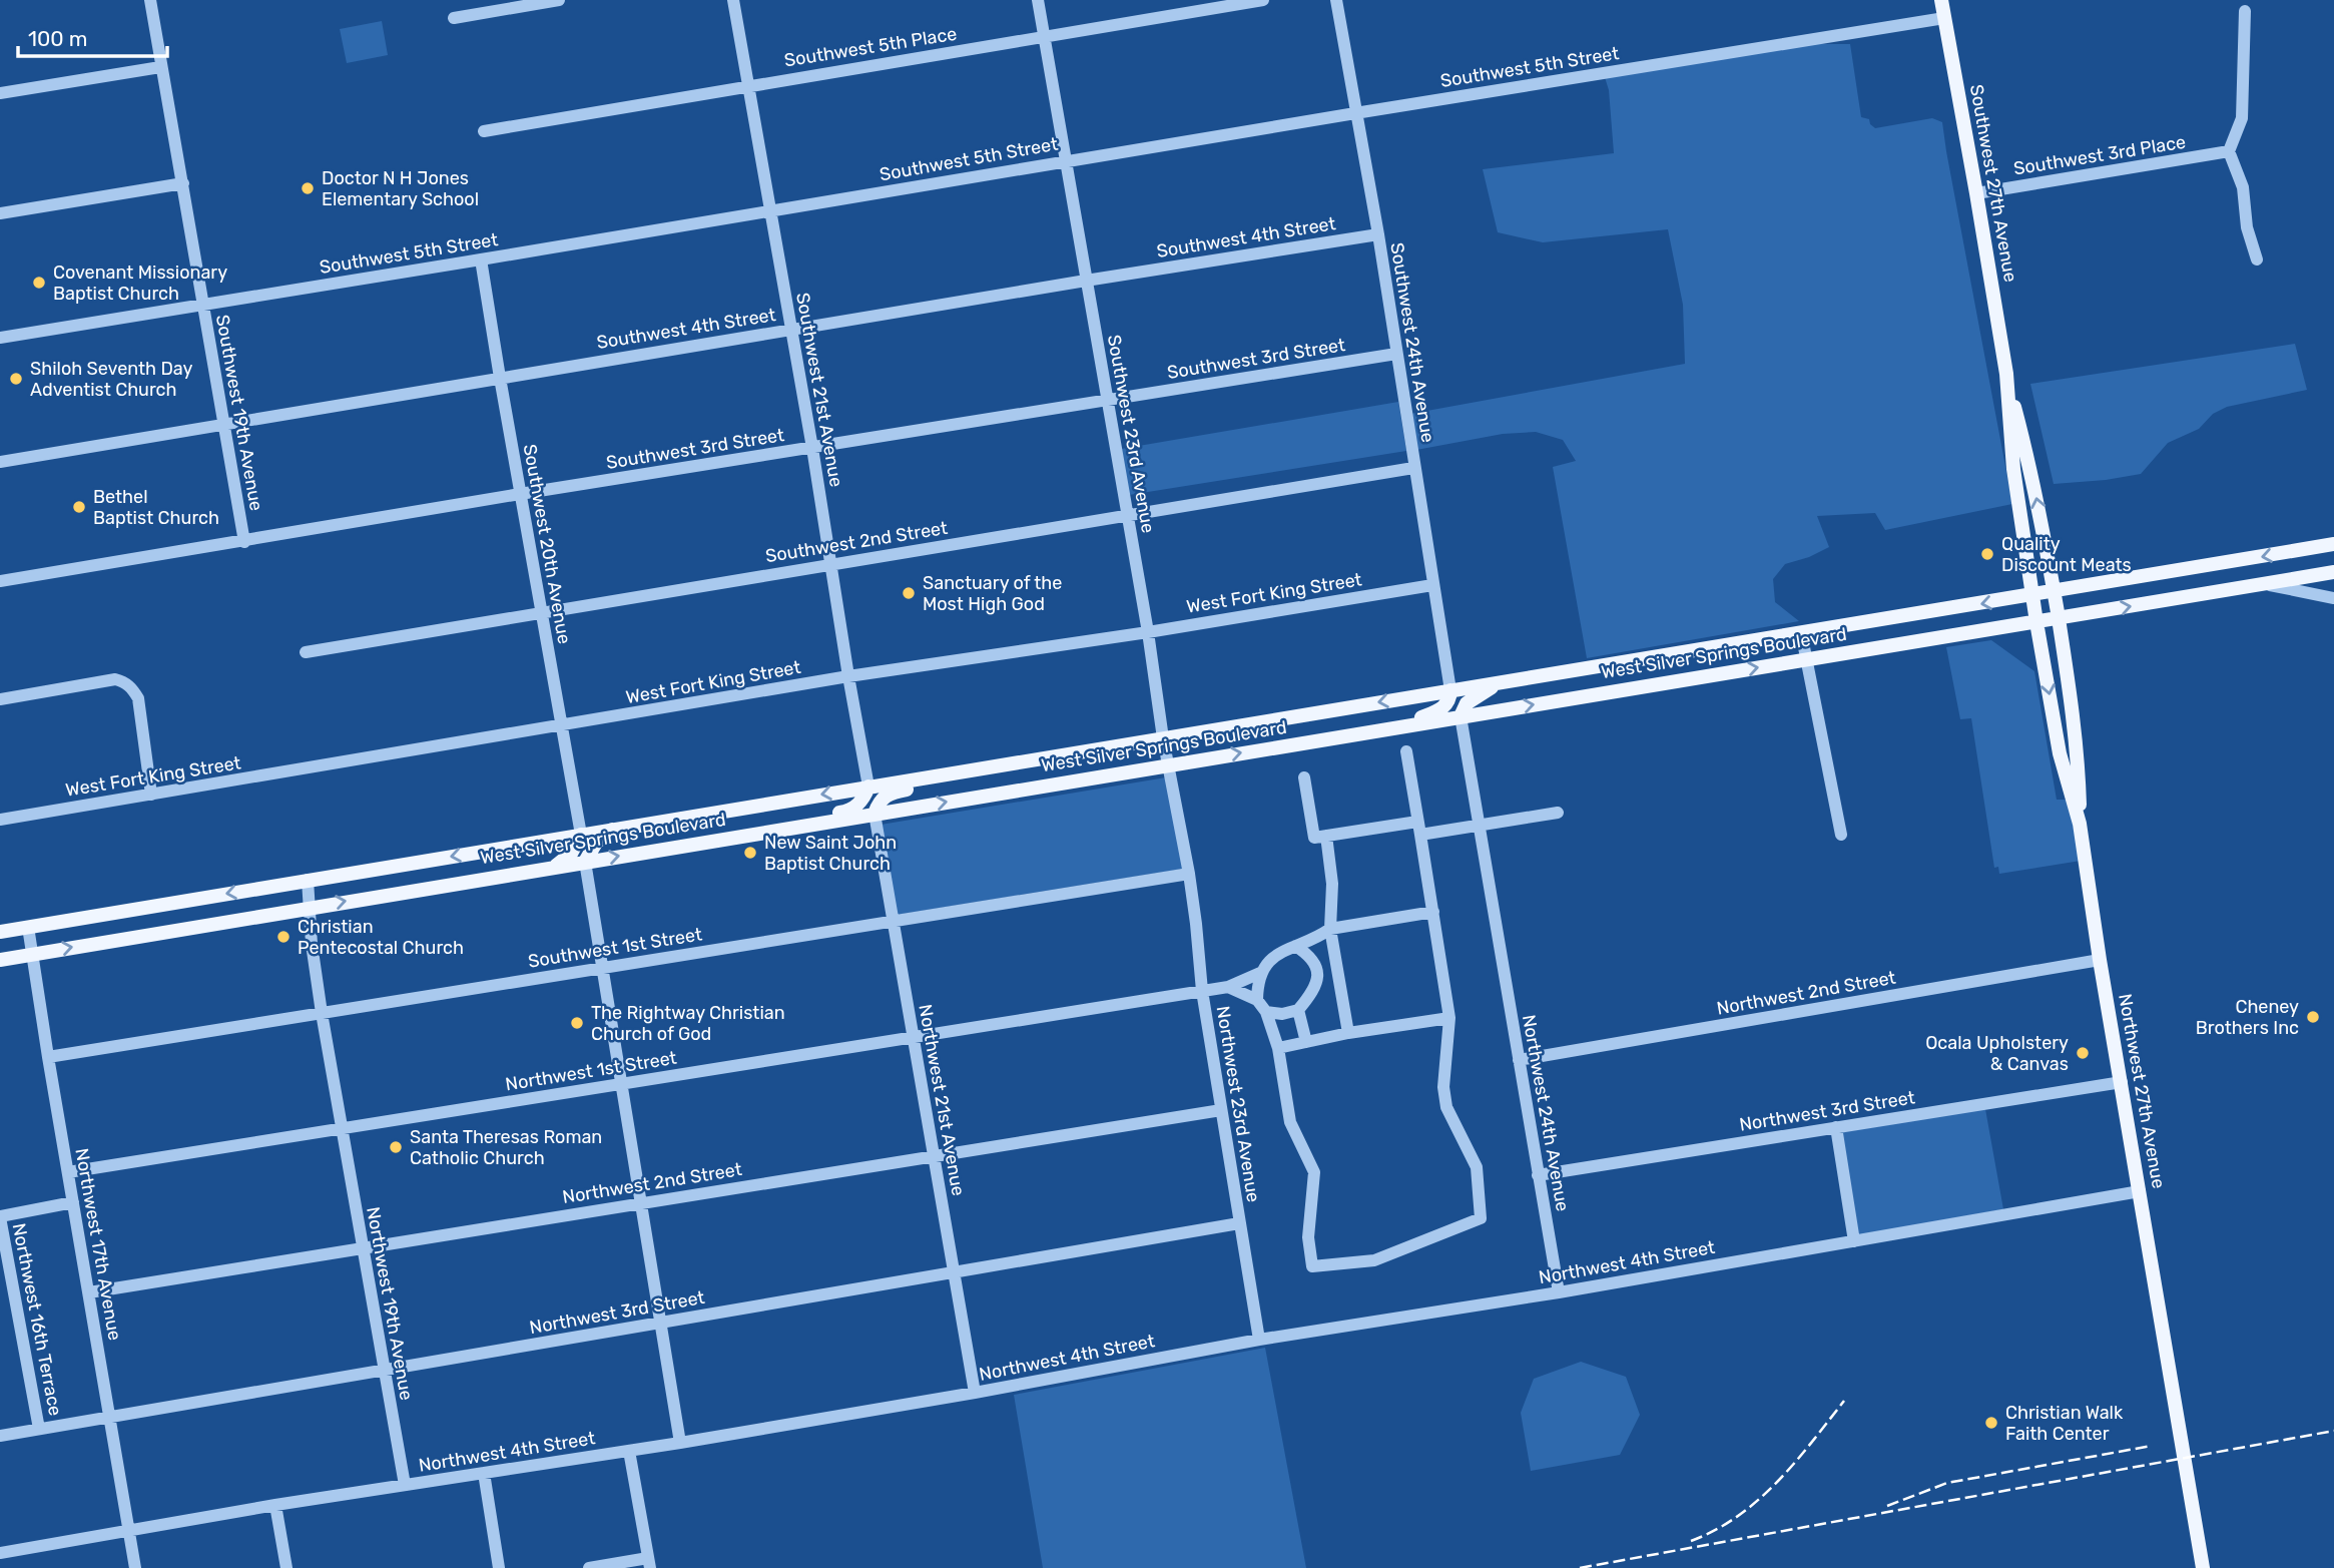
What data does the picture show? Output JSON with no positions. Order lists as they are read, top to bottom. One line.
{"streets":{"main road":["Southwest 27th Avenue","West Silver Springs Boulevard","Northwest 27th Avenue"],"street":["Southwest 5th Place","Southwest 5th Street","Southwest 3rd Place","Southwest 4th Street","Southwest 24th Avenue","Southwest 3rd Street","Southwest 21st Avenue","Southwest 19th Avenue","Southwest 23rd Avenue","Southwest 2nd Street","Southwest 20th Avenue","West Fort King Street","Southwest 1st Street","Northwest 2nd Street","Northwest 1st Street","Northwest 21st Avenue","Northwest 23rd Avenue","Northwest 3rd Street","Northwest 24th Avenue","Northwest 17th Avenue","Northwest 4th Street","Northwest 19th Avenue","Northwest 16th Terrace"]},"crossings":[["Southwest 5th Place","Southwest 21st Avenue"],["Southwest 5th Place","Southwest 23rd Avenue"],["Southwest 5th Street","Southwest 27th Avenue"],["Southwest 5th Street","Southwest 24th Avenue"],["Southwest 5th Street","Southwest 21st Avenue"],["Southwest 5th Street","Southwest 19th Avenue"],["Southwest 5th Street","Southwest 23rd Avenue"],["Southwest 5th Street","Southwest 20th Avenue"],["Southwest 3rd Place","Southwest 27th Avenue"],["Southwest 27th Avenue","West Silver Springs Boulevard"],["Southwest 27th Avenue","Northwest 27th Avenue"],["Southwest 4th Street","Southwest 24th Avenue"],["Southwest 4th Street","Southwest 21st Avenue"],["Southwest 4th Street","Southwest 19th Avenue"],["Southwest 4th Street","Southwest 23rd Avenue"],["Southwest 4th Street","Southwest 20th Avenue"],["Southwest 24th Avenue","Southwest 3rd Street"],["Southwest 24th Avenue","Southwest 2nd Street"],["Southwest 24th Avenue","West Fort King Street"],["Southwest 24th Avenue","West Silver Springs Boulevard"],["Southwest 3rd Street","Southwest 21st Avenue"],["Southwest 3rd Street","Southwest 19th Avenue"],["Southwest 3rd Street","Southwest 23rd Avenue"],["Southwest 3rd Street","Southwest 20th Avenue"],["Southwest 21st Avenue","Southwest 2nd Street"],["Southwest 21st Avenue","West Fort King Street"],["Southwest 21st Avenue","West Silver Springs Boulevard"],["Southwest 23rd Avenue","Southwest 2nd Street"],["Southwest 23rd Avenue","West Fort King Street"],["Southwest 23rd Avenue","West Silver Springs Boulevard"],["Southwest 23rd Avenue","Southwest 1st Street"],["Southwest 23rd Avenue","Northwest 23rd Avenue"],["Southwest 2nd Street","Southwest 20th Avenue"],["Southwest 20th Avenue","West Fort King Street"],["Southwest 20th Avenue","West Silver Springs Boulevard"],["West Silver Springs Boulevard","Northwest 27th Avenue"],["West Silver Springs Boulevard","Northwest 21st Avenue"],["West Silver Springs Boulevard","Northwest 17th Avenue"],["Southwest 1st Street","Northwest 21st Avenue"],["Southwest 1st Street","Northwest 23rd Avenue"],["Southwest 1st Street","Northwest 17th Avenue"],["Northwest 2nd Street","Northwest 27th Avenue"],["Northwest 2nd Street","Northwest 21st Avenue"],["Northwest 2nd Street","Northwest 23rd Avenue"],["Northwest 2nd Street","Northwest 24th Avenue"],["Northwest 2nd Street","Northwest 17th Avenue"],["Northwest 2nd Street","Northwest 19th Avenue"],["Northwest 1st Street","Northwest 21st Avenue"],["Northwest 1st Street","Northwest 23rd Avenue"],["Northwest 1st Street","Northwest 17th Avenue"],["Northwest 1st Street","Northwest 19th Avenue"],["Northwest 27th Avenue","Northwest 3rd Street"],["Northwest 27th Avenue","Northwest 4th Street"],["Northwest 21st Avenue","Northwest 3rd Street"],["Northwest 21st Avenue","Northwest 4th Street"],["Northwest 23rd Avenue","Northwest 3rd Street"],["Northwest 23rd Avenue","Northwest 4th Street"],["Northwest 3rd Street","Northwest 24th Avenue"],["Northwest 3rd Street","Northwest 17th Avenue"],["Northwest 3rd Street","Northwest 19th Avenue"],["Northwest 3rd Street","Northwest 16th Terrace"],["Northwest 24th Avenue","Northwest 4th Street"],["Northwest 17th Avenue","Northwest 4th Street"],["Northwest 4th Street","Northwest 19th Avenue"]],"places":["Doctor N H Jones Elementary School","Covenant Missionary Baptist Church","Shiloh Seventh Day Adventist Church","Bethel Baptist Church","Quality Discount Meats","Sanctuary of the Most High God","New Saint John Baptist Church","Christian Pentecostal Church","Cheney Brothers Inc","The Rightway Christian Church of God","Ocala Upholstery & Canvas","Santa Theresas Roman Catholic Church","Christian Walk Faith Center"],"scale_bar":"100 m"}
